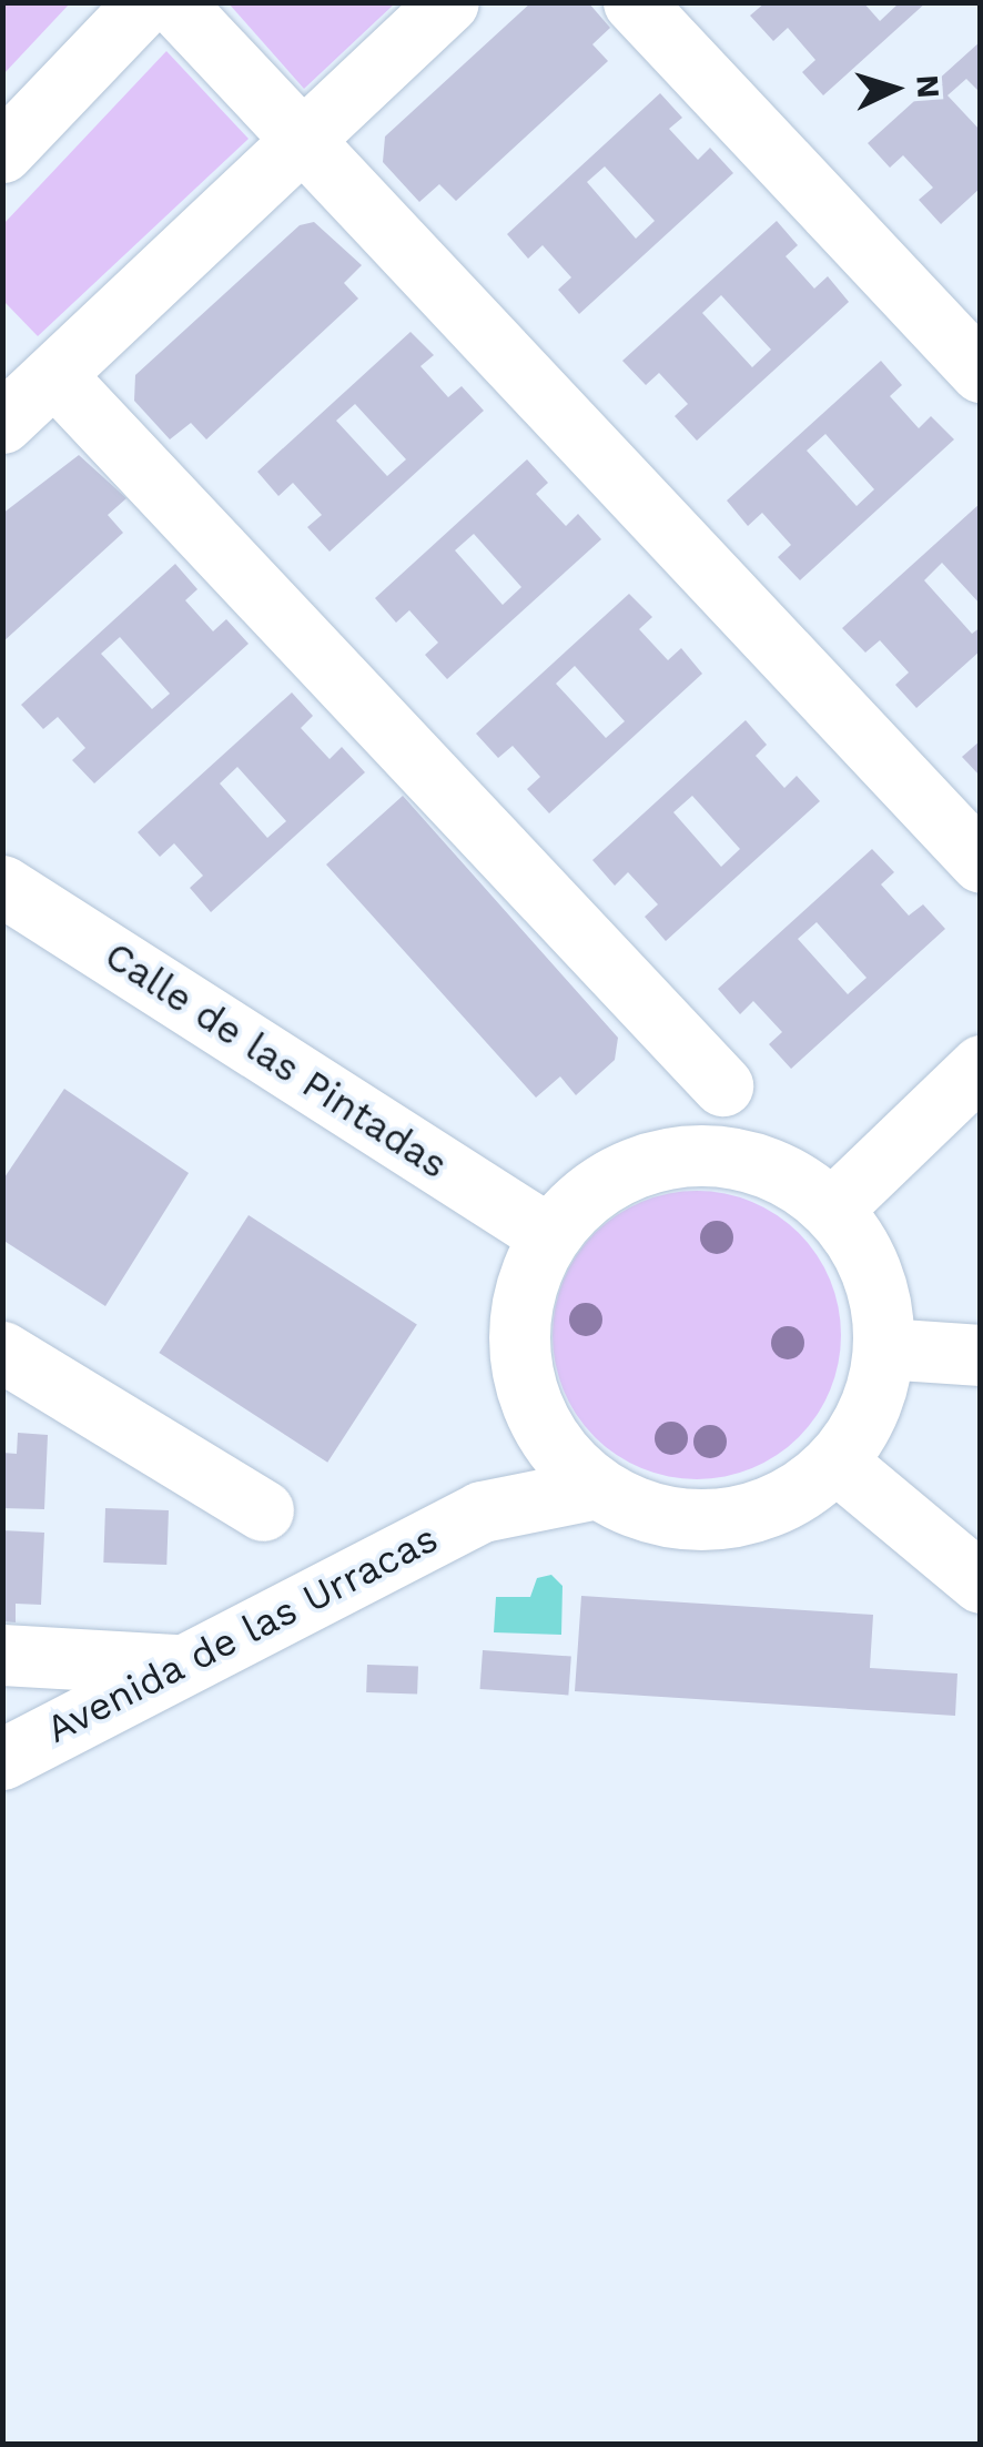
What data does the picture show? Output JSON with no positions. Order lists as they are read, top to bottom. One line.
{"streets":{"street":["Calle de las Pintadas","Avenida de las Urracas"]},"crossings":[["Calle de las Pintadas","Avenida de las Urracas"]],"north":"right"}
